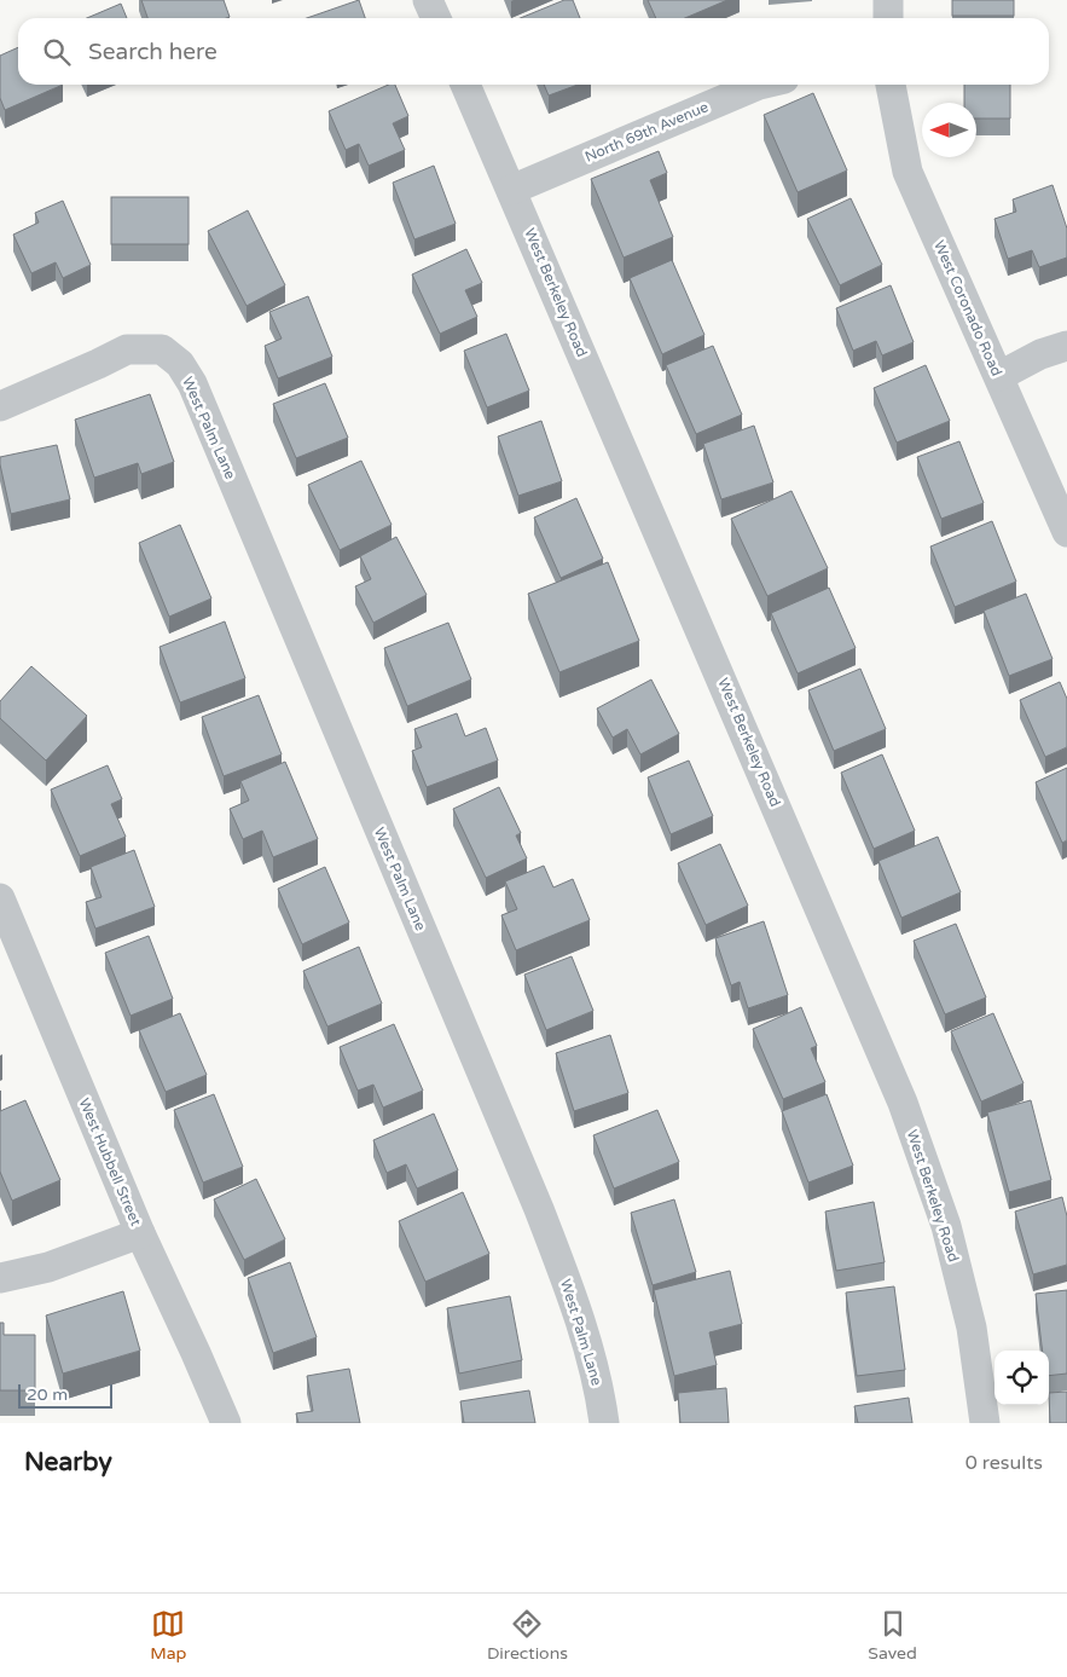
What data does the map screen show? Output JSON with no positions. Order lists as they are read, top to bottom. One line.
{"streets":{"street":["North 69th Avenue","West Berkeley Road","West Coronado Road","West Palm Lane","West Hubbell Street"]},"crossings":[["North 69th Avenue","West Berkeley Road"]],"scale_bar":"20 m","north":"left","page":{"search":"Search here","scale":"20 m","heading":["Nearby","0 results"],"nav":["Map","Directions","Saved"]}}
